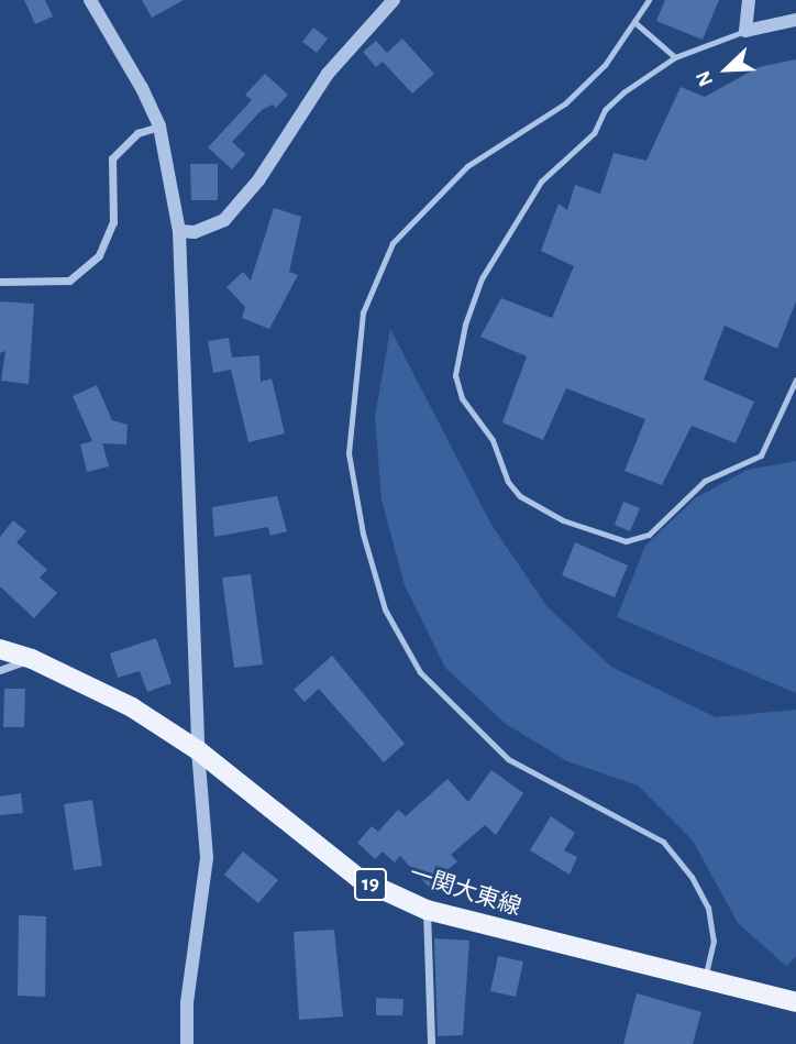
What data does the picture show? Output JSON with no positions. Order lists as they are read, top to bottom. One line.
{"streets":{"main road":["19","一関大東線"]},"north":"bottom left"}
